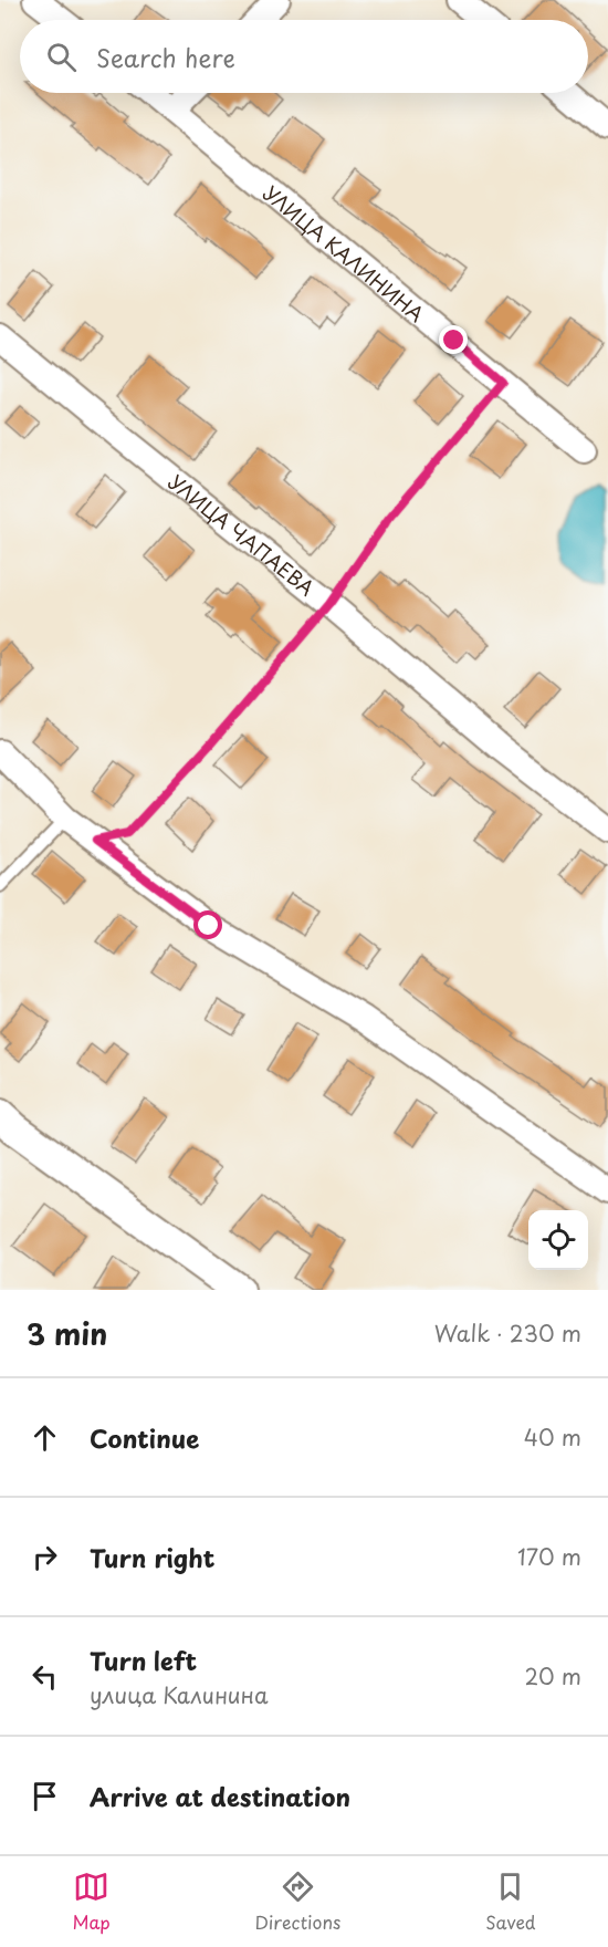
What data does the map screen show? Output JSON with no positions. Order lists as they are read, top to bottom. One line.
{"streets":{"street":["УЛИЦА КАЛИНИНА","УЛИЦА ЧАПАЕВА"]},"page":{"search":"Search here","heading":["3 min","Walk · 230 m"],"list":[["Continue","40 m"],["Turn right","170 m"],["Turn left","улица Калинина","20 m"],"Arrive at destination"],"nav":["Map","Directions","Saved"]}}
